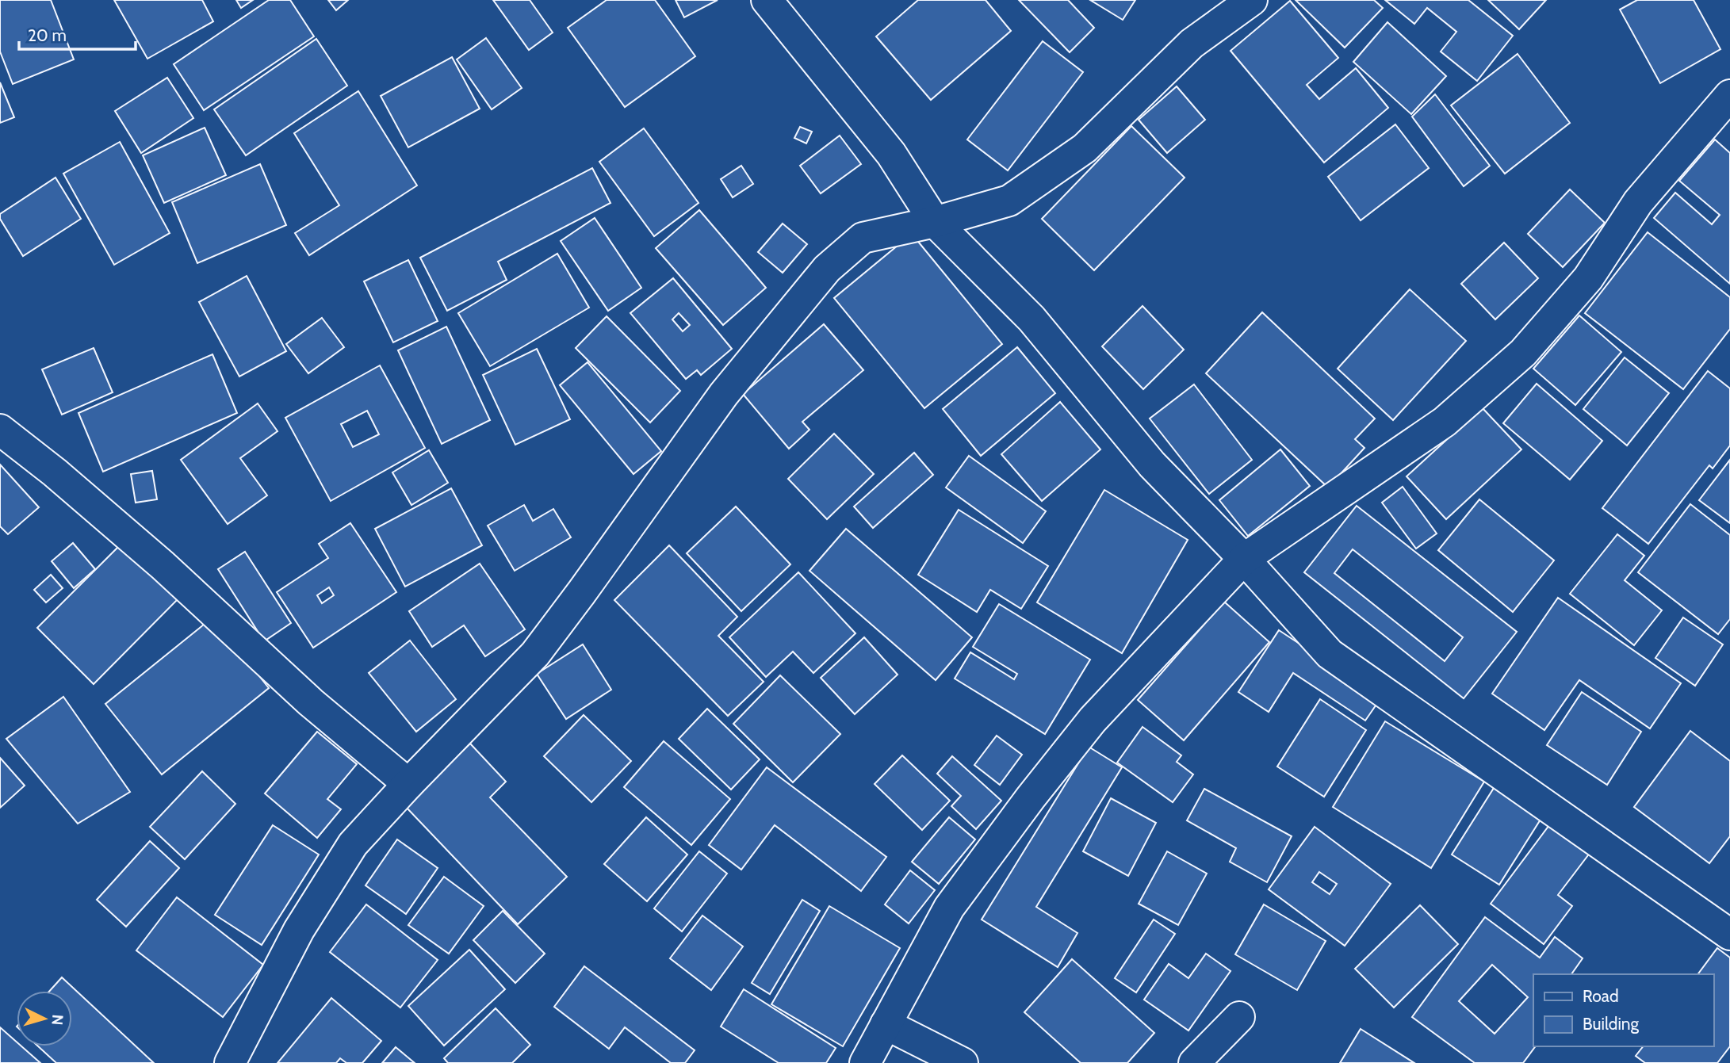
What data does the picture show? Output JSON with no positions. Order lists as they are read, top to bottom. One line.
{"legend":["Road","Building"],"scale_bar":"20 m","north":"right"}
